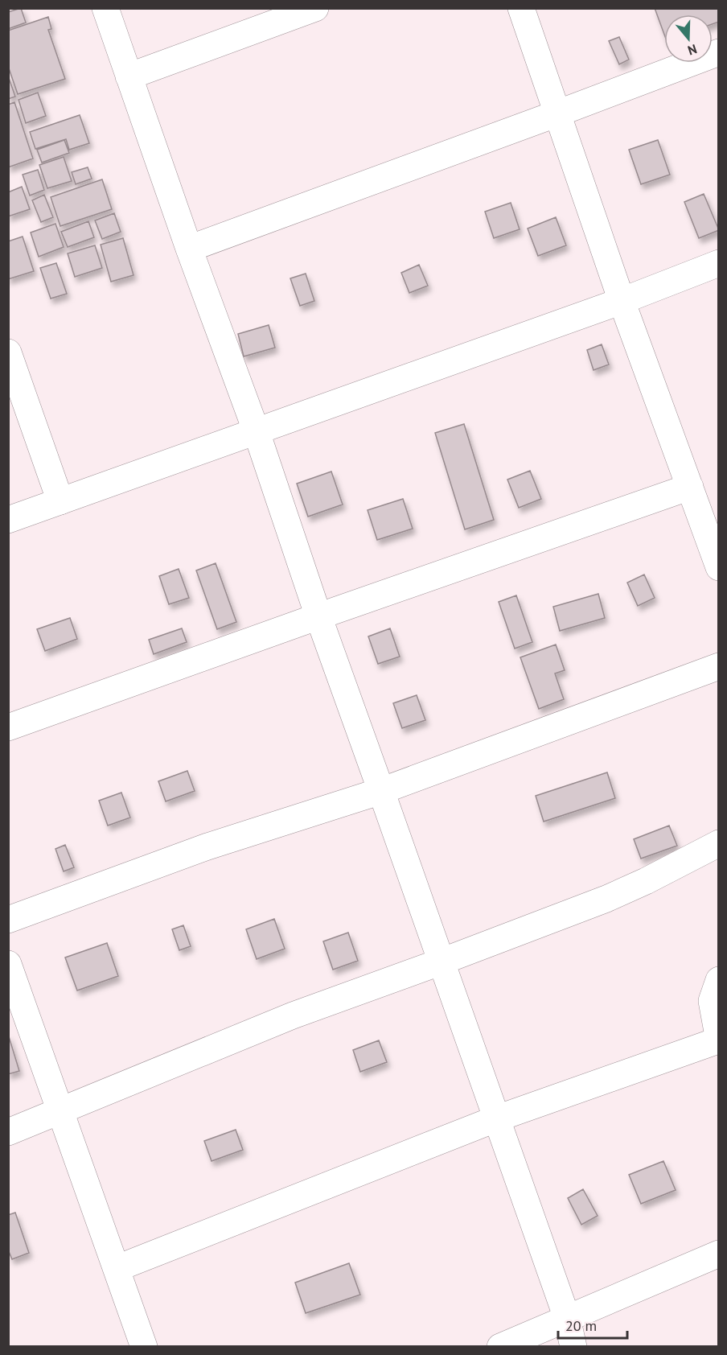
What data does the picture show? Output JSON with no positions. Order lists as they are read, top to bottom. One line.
{"scale_bar":"20 m","north":"bottom"}
